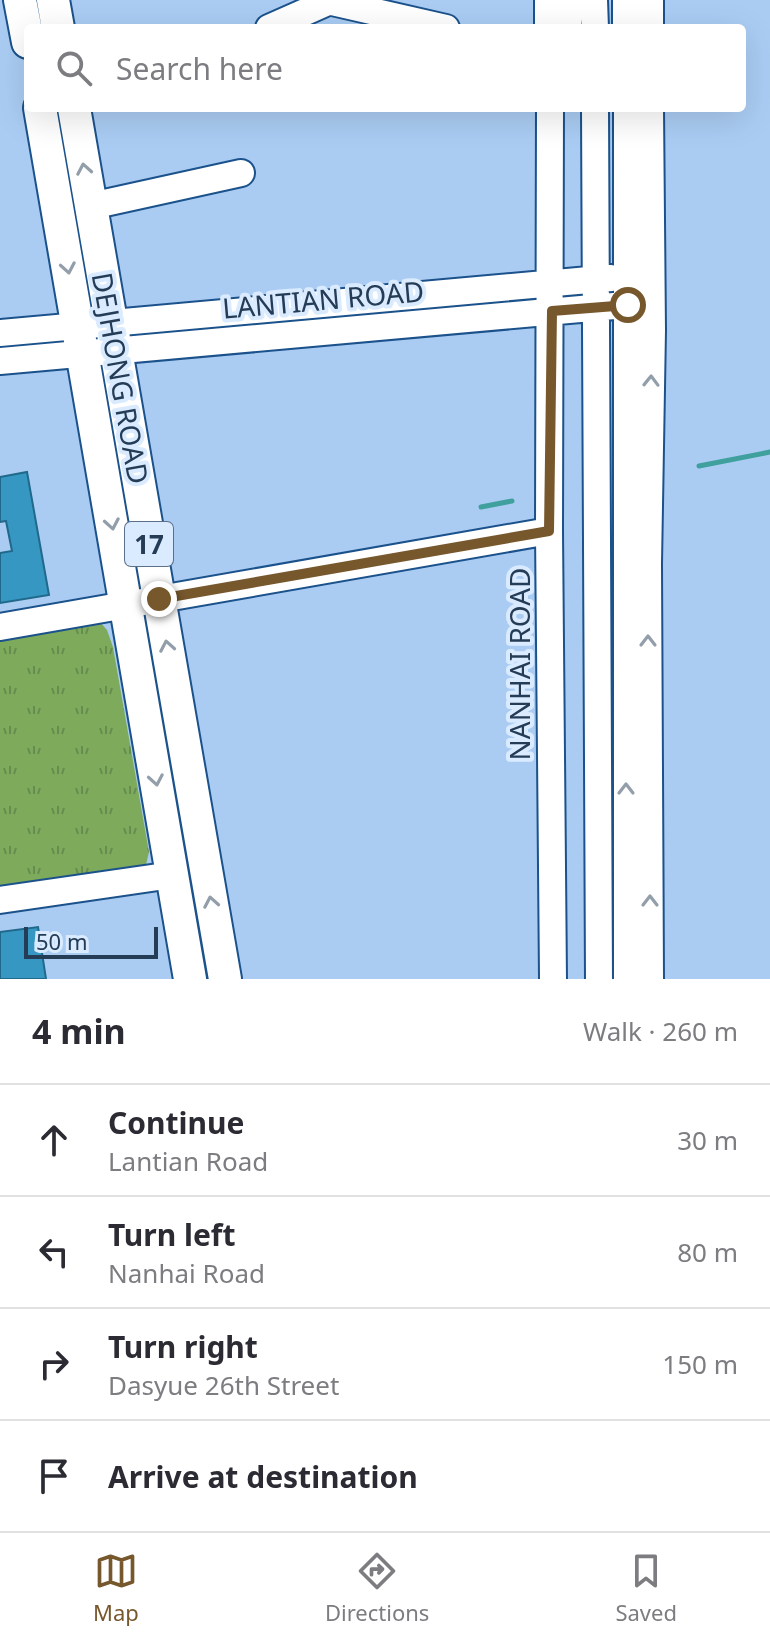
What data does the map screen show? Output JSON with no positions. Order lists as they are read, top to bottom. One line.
{"streets":{"main road":["DEJHONG ROAD","17"],"street":["LANTIAN ROAD","NANHAI ROAD"]},"crossings":[["LANTIAN ROAD","DEJHONG ROAD"],["LANTIAN ROAD","NANHAI ROAD"]],"scale_bar":"50 m","page":{"search":"Search here","scale":"50 m","heading":["4 min","Walk · 260 m"],"list":[["Continue","Lantian Road","30 m"],["Turn left","Nanhai Road","80 m"],["Turn right","Dasyue 26th Street","150 m"],"Arrive at destination"],"nav":["Map","Directions","Saved"]}}
